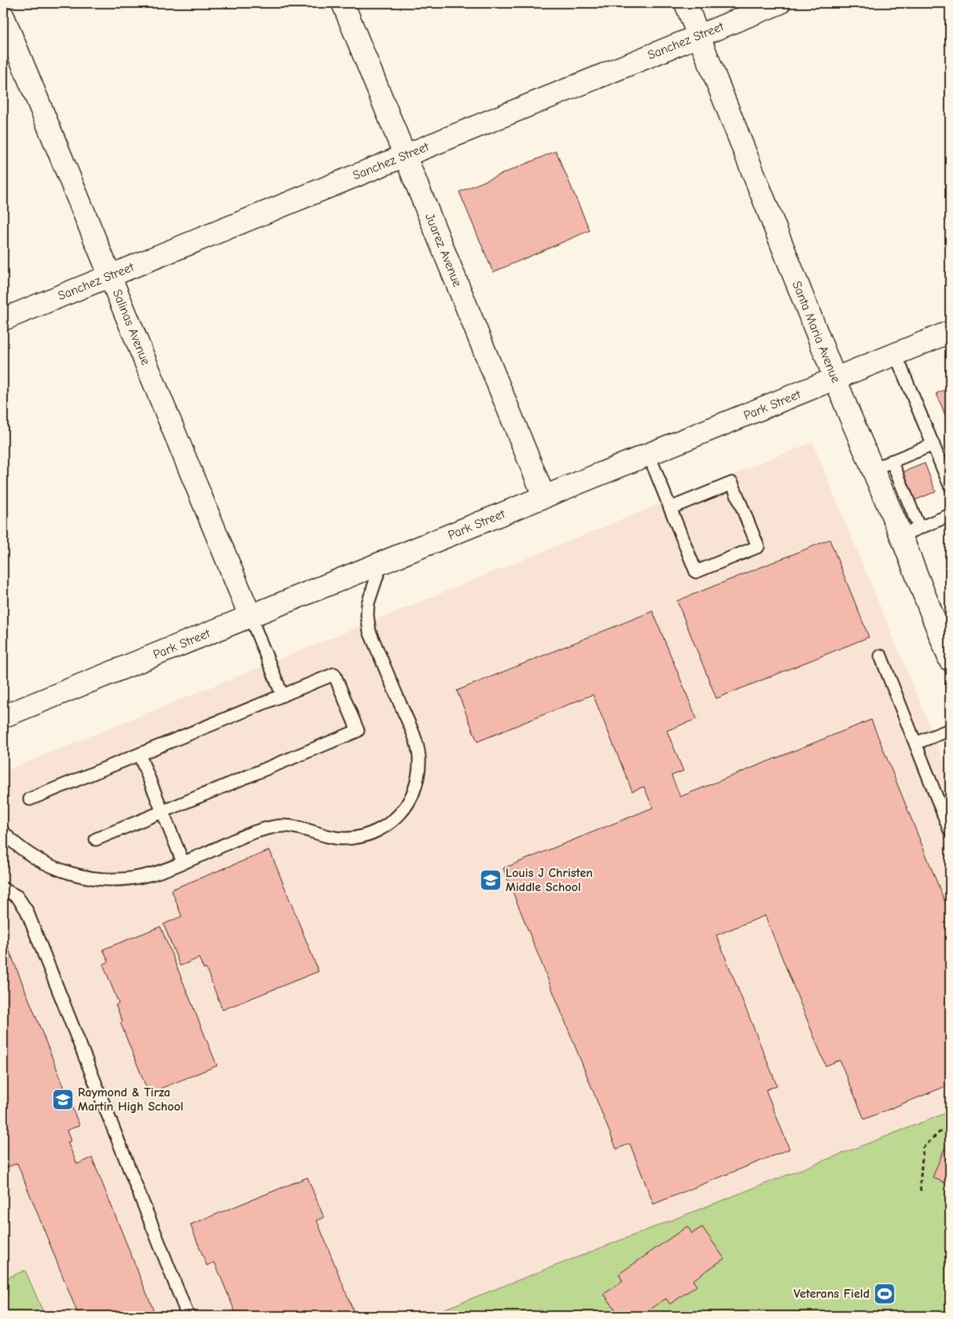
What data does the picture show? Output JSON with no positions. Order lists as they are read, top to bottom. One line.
{"streets":{"street":["Sanchez Street","Juarez Avenue","Salinas Avenue","Santa Maria Avenue","Park Street"]},"crossings":[["Sanchez Street","Juarez Avenue"],["Sanchez Street","Salinas Avenue"],["Sanchez Street","Santa Maria Avenue"],["Juarez Avenue","Park Street"],["Salinas Avenue","Park Street"],["Santa Maria Avenue","Park Street"]],"places":{"school or university":["Louis J Christen Middle School","Raymond & Tirza Martin High School"],"sports":["Veterans Field"]}}
